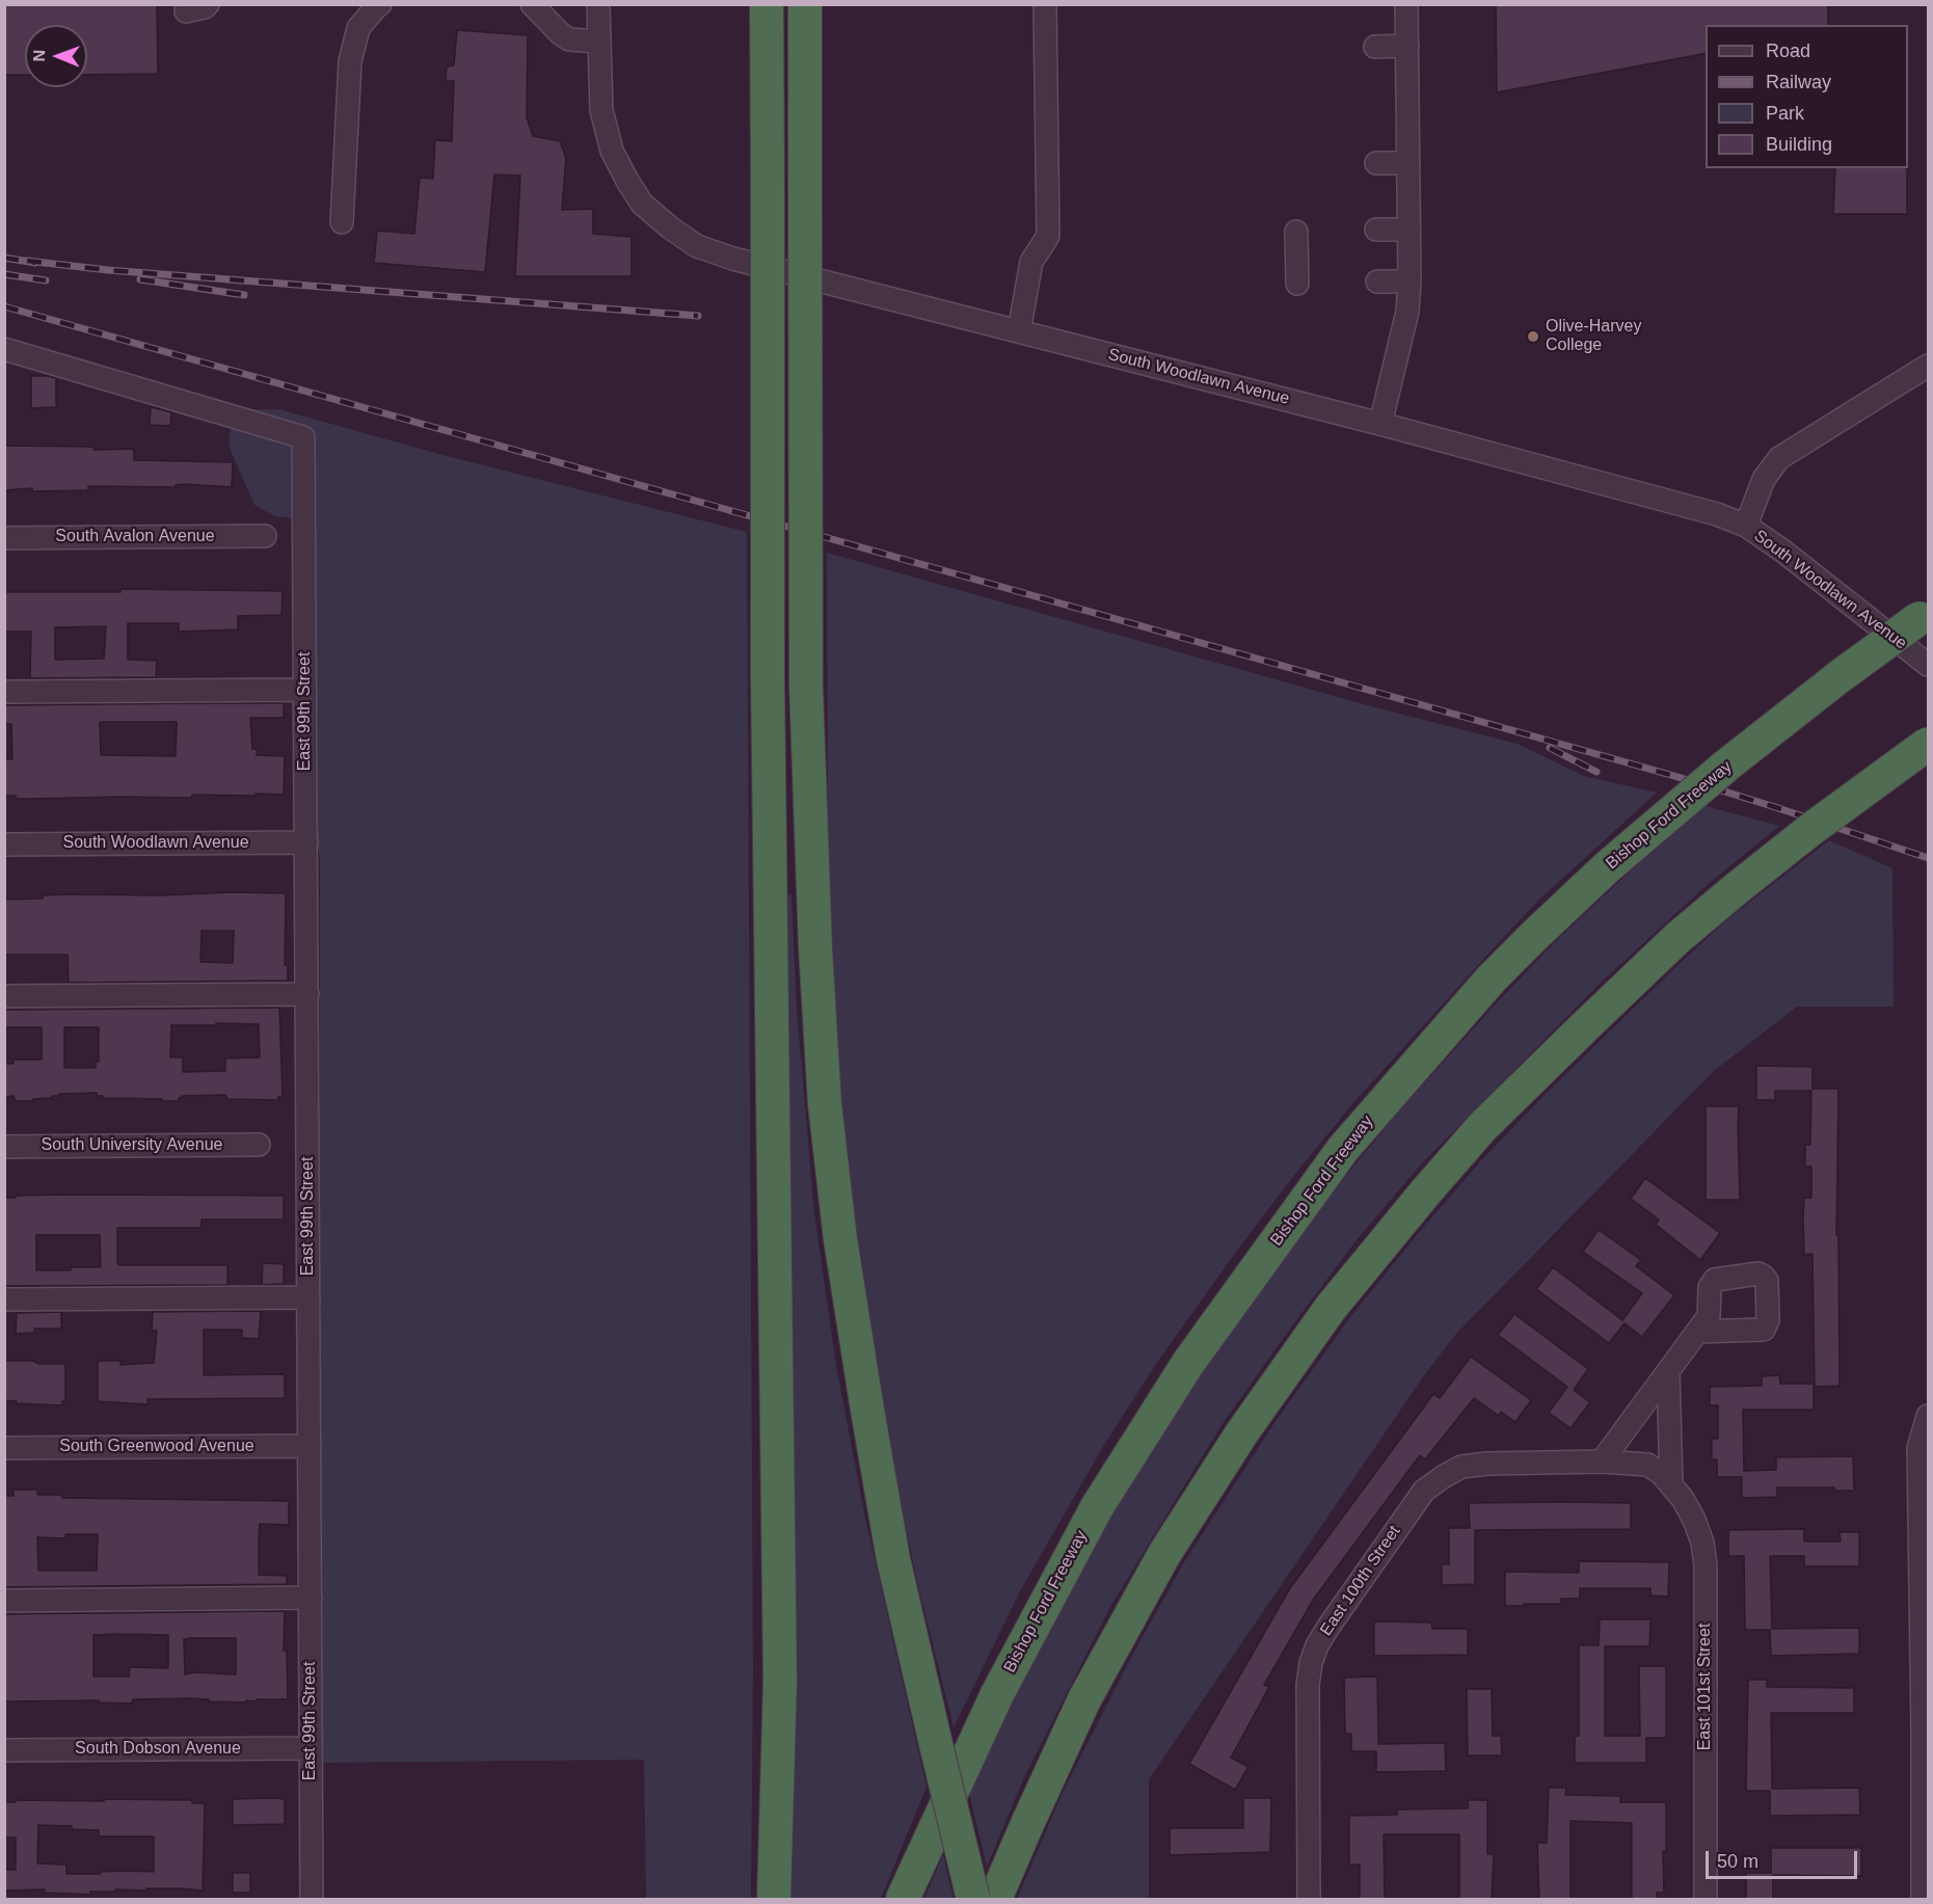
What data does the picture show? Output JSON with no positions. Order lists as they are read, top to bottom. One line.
{"streets":{"highway":["Bishop Ford Freeway"],"street":["South Woodlawn Avenue","South Avalon Avenue","East 99th Street","South University Avenue","South Greenwood Avenue","East 100th Street","East 101st Street","South Dobson Avenue"]},"crossings":[["South Woodlawn Avenue","East 99th Street"],["East 99th Street","South Greenwood Avenue"],["East 99th Street","South Dobson Avenue"],["East 100th Street","East 101st Street"]],"places":["Olive-Harvey College"],"legend":["Road","Railway","Park","Building"],"scale_bar":"50 m","north":"left"}
